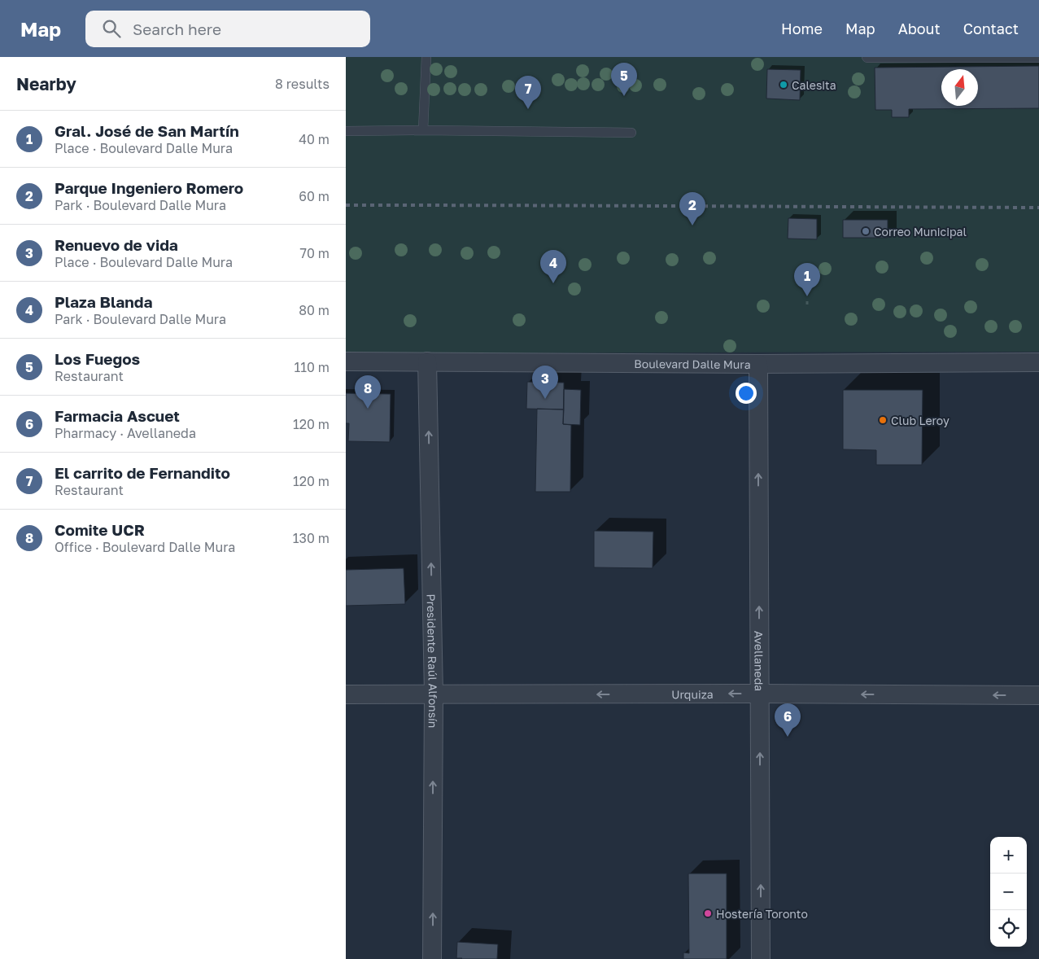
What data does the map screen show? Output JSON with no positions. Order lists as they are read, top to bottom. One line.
{"streets":{"street":["Boulevard Dalle Mura","Presidente Raúl Alfonsín","Avellaneda","Urquiza"]},"crossings":[["Boulevard Dalle Mura","Presidente Raúl Alfonsín"],["Boulevard Dalle Mura","Avellaneda"],["Presidente Raúl Alfonsín","Urquiza"],["Avellaneda","Urquiza"]],"one_way":["Presidente Raúl Alfonsín","Avellaneda","Urquiza"],"places":["Calesita","Correo Municipal","Club Leroy","Hostería Toronto"],"north":"top","page":{"header":"Map","search":"Search here","nav":["Home","Map","About","Contact"],"heading":["Nearby","8 results"],"pins":["5","7","2","4","1","3","8","6"],"list":[{"mark":"1","name":"Gral. José de San Martín","note":"Place · Boulevard Dalle Mura","value":"40 m"},{"mark":"2","name":"Parque Ingeniero Romero","note":"Park · Boulevard Dalle Mura","value":"60 m"},{"mark":"3","name":"Renuevo de vida","note":"Place · Boulevard Dalle Mura","value":"70 m"},{"mark":"4","name":"Plaza Blanda","note":"Park · Boulevard Dalle Mura","value":"80 m"},{"mark":"5","name":"Los Fuegos","note":"Restaurant","value":"110 m"},{"mark":"6","name":"Farmacia Ascuet","note":"Pharmacy · Avellaneda","value":"120 m"},{"mark":"7","name":"El carrito de Fernandito","note":"Restaurant","value":"120 m"},{"mark":"8","name":"Comite UCR","note":"Office · Boulevard Dalle Mura","value":"130 m"}],"map_buttons":["+","−"]}}
